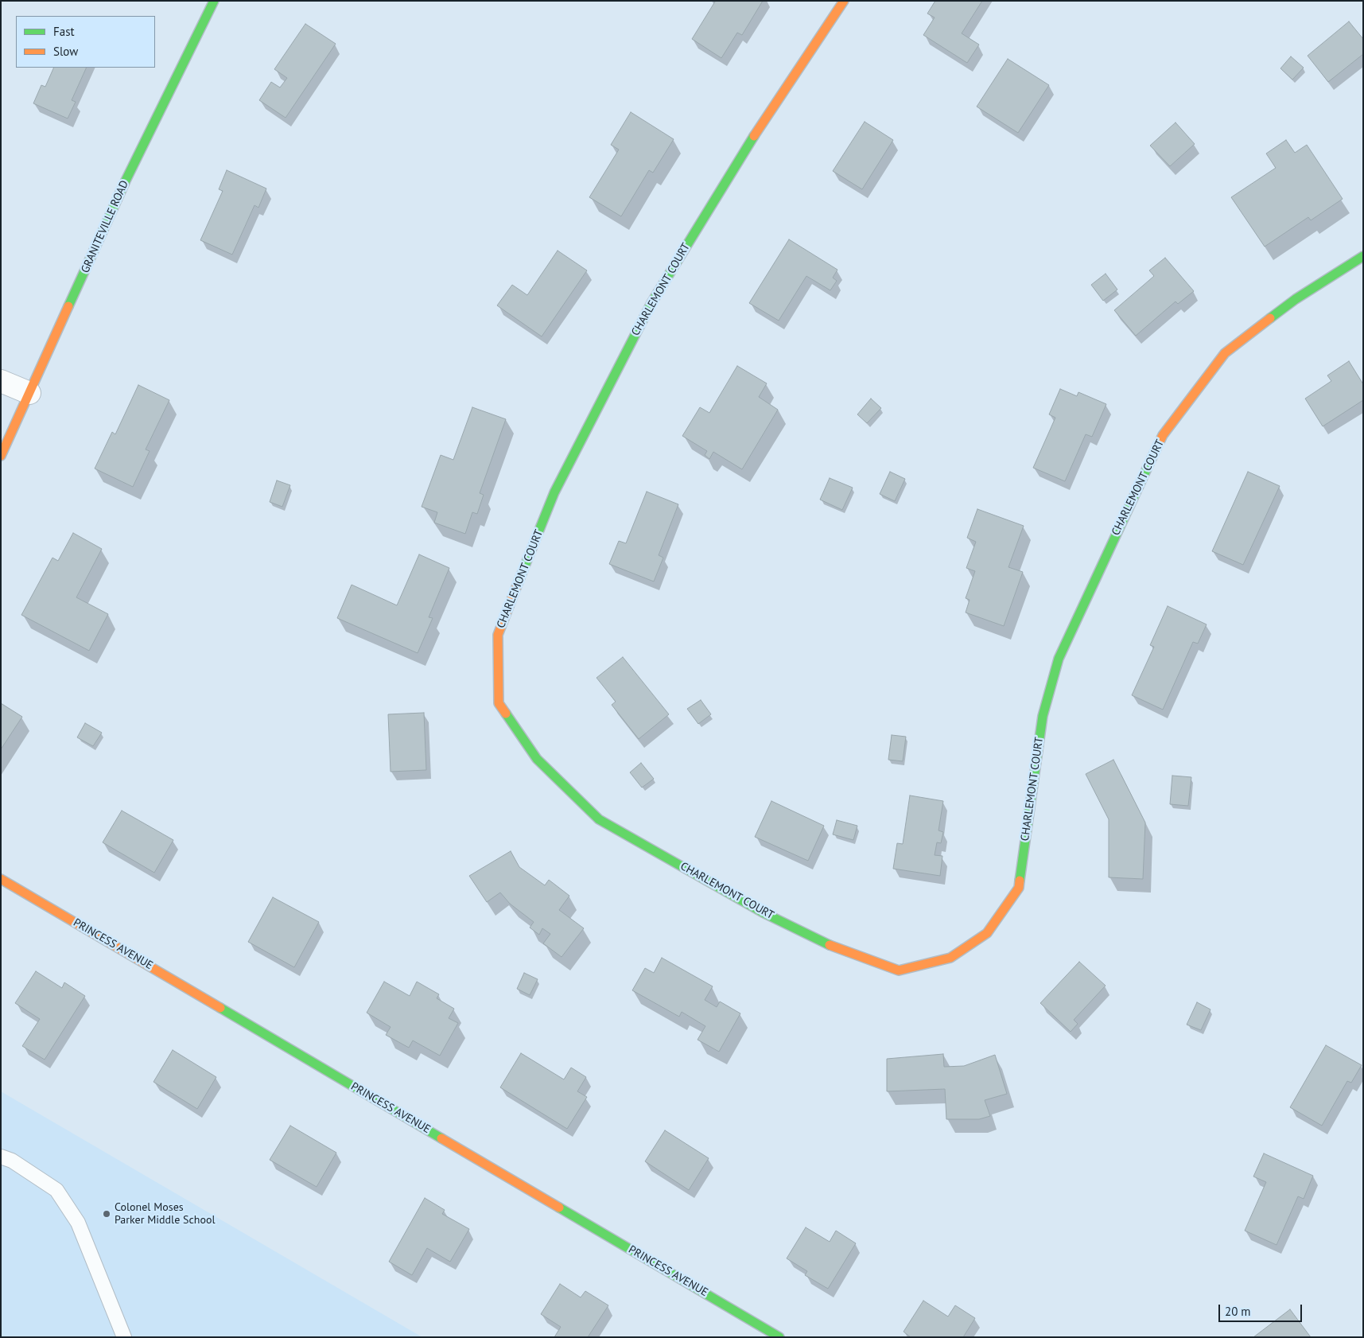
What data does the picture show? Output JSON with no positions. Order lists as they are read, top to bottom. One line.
{"streets":{"street":["GRANITEVILLE ROAD","CHARLEMONT COURT","PRINCESS AVENUE"]},"places":["Colonel Moses Parker Middle School"],"legend":["Fast","Slow"],"scale_bar":"20 m"}
